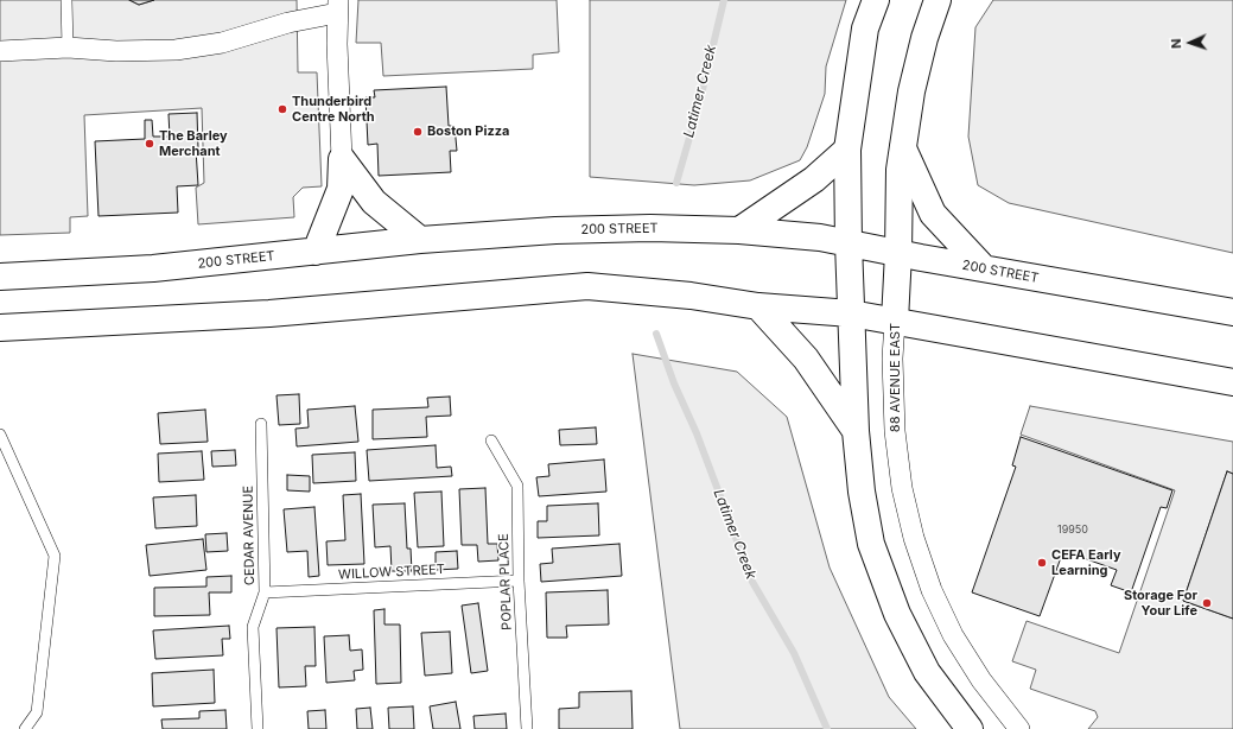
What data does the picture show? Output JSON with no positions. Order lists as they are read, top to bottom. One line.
{"streets":{"main road":["200 STREET","88 AVENUE EAST"],"lane":["CEDAR AVENUE","WILLOW STREET","POPLAR PLACE"]},"crossings":[["200 STREET","88 AVENUE EAST"],["CEDAR AVENUE","WILLOW STREET"],["WILLOW STREET","POPLAR PLACE"]],"water":["Latimer Creek"],"places":["Thunderbird Centre North","Boston Pizza","The Barley Merchant","CEFA Early Learning","Storage For Your Life"],"house_numbers":["19950"],"north":"left"}
